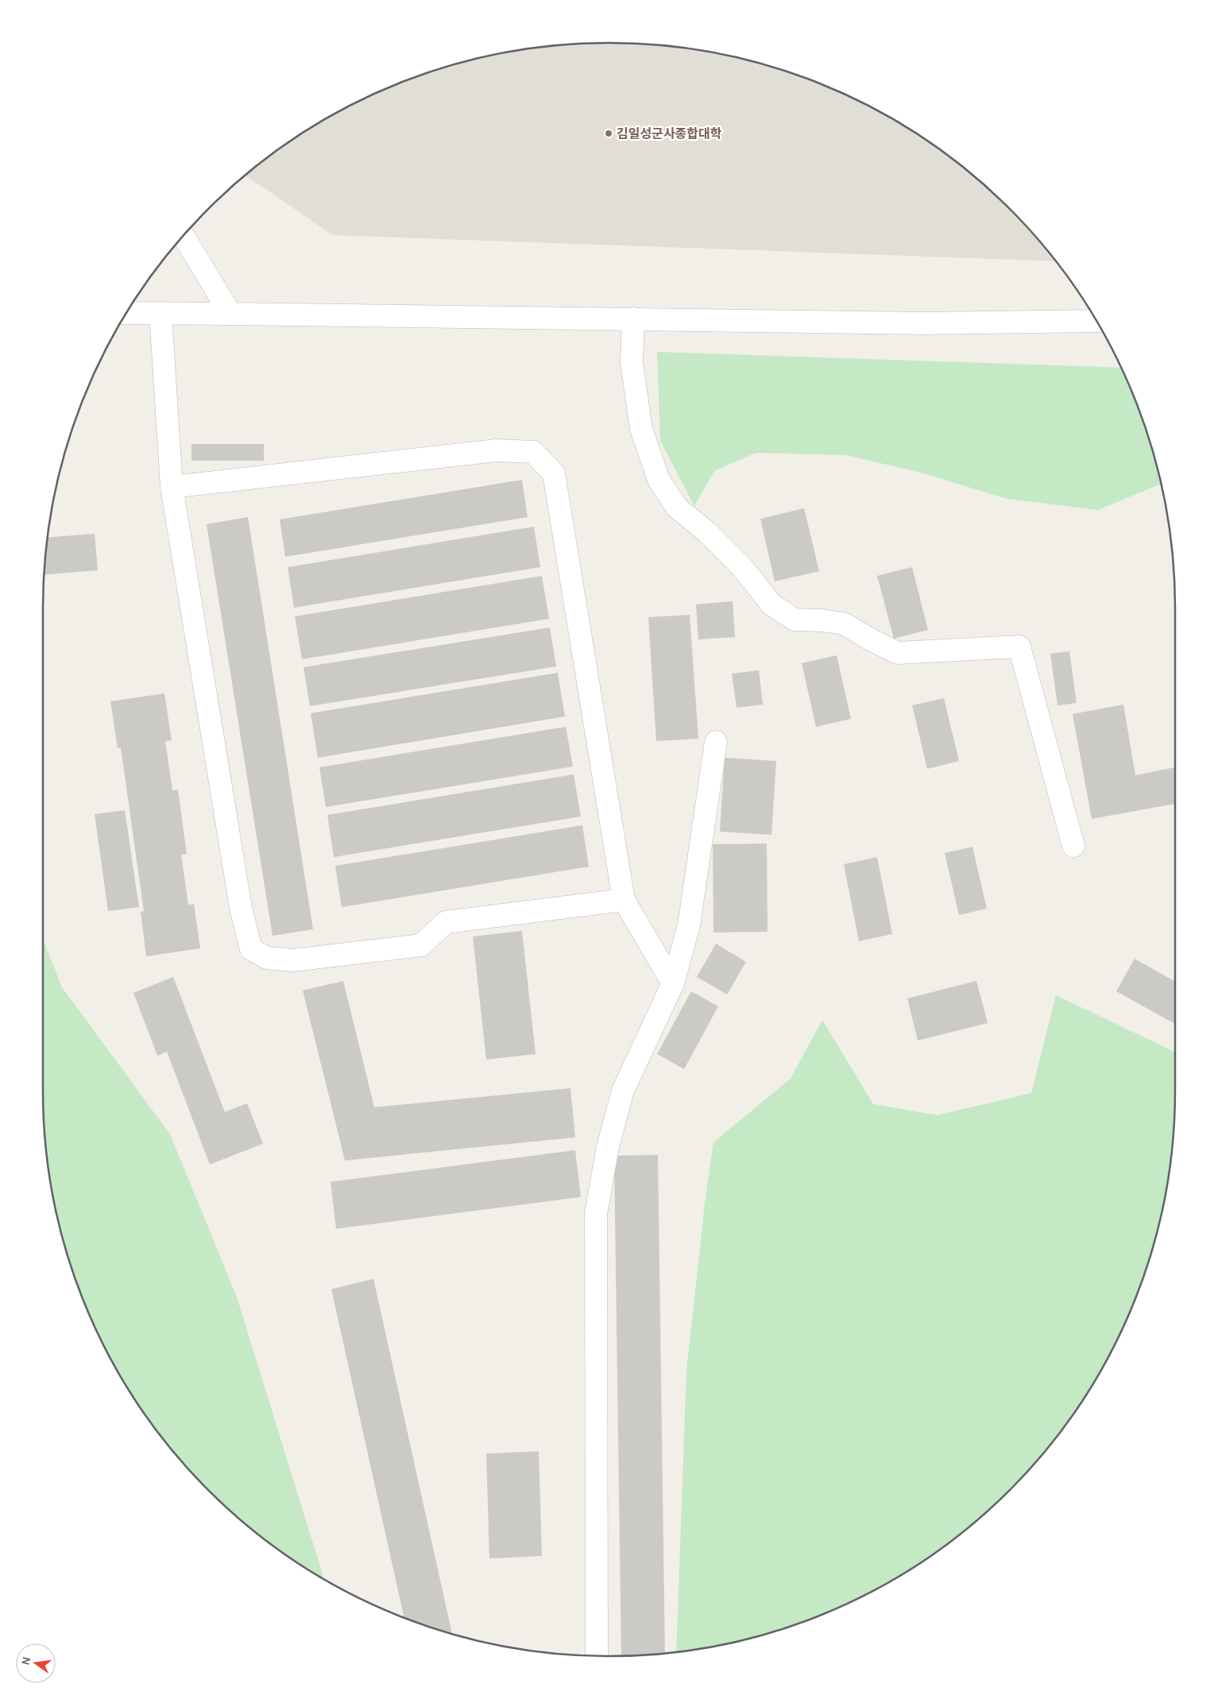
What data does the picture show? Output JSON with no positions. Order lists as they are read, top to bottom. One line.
{"places":["김일성군사종합대학"],"north":"left"}
